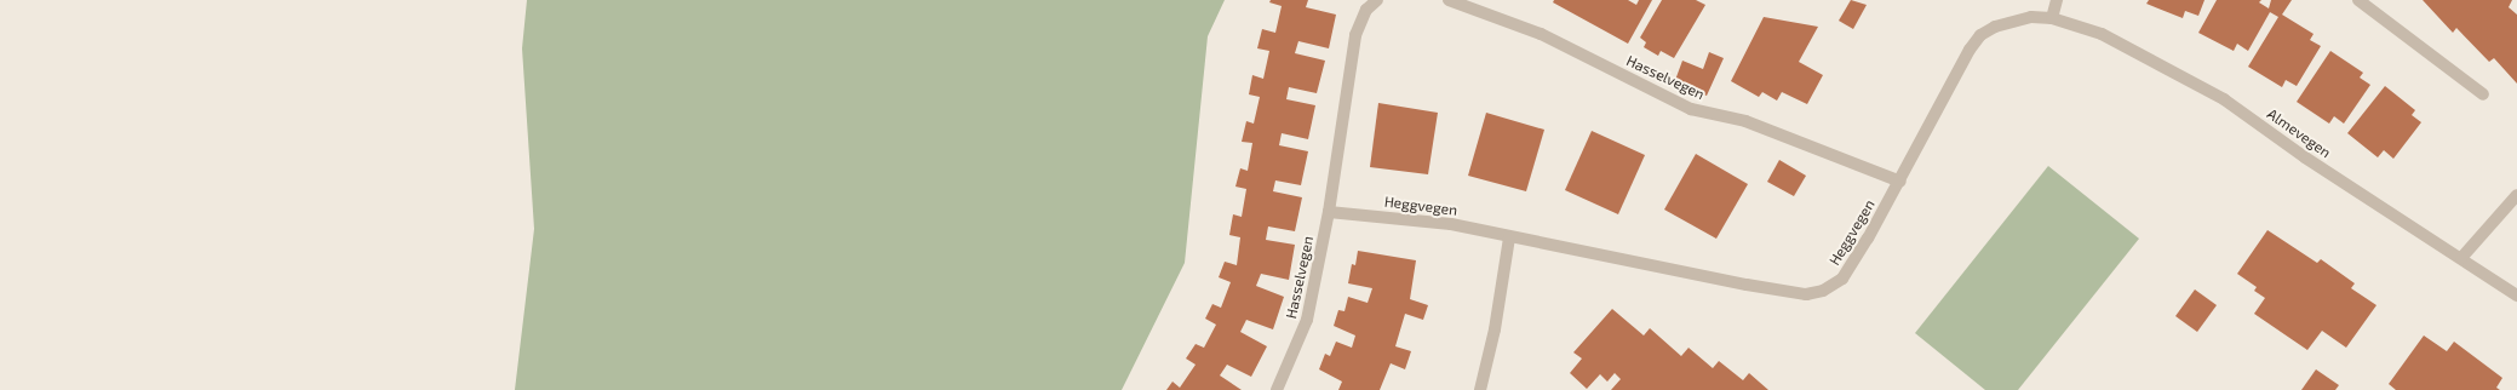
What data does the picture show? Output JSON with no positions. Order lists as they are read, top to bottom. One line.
{"streets":{"street":["Hasselvegen","Almevegen","Heggvegen"]},"crossings":[["Hasselvegen","Heggvegen"],["Almevegen","Heggvegen"]]}
